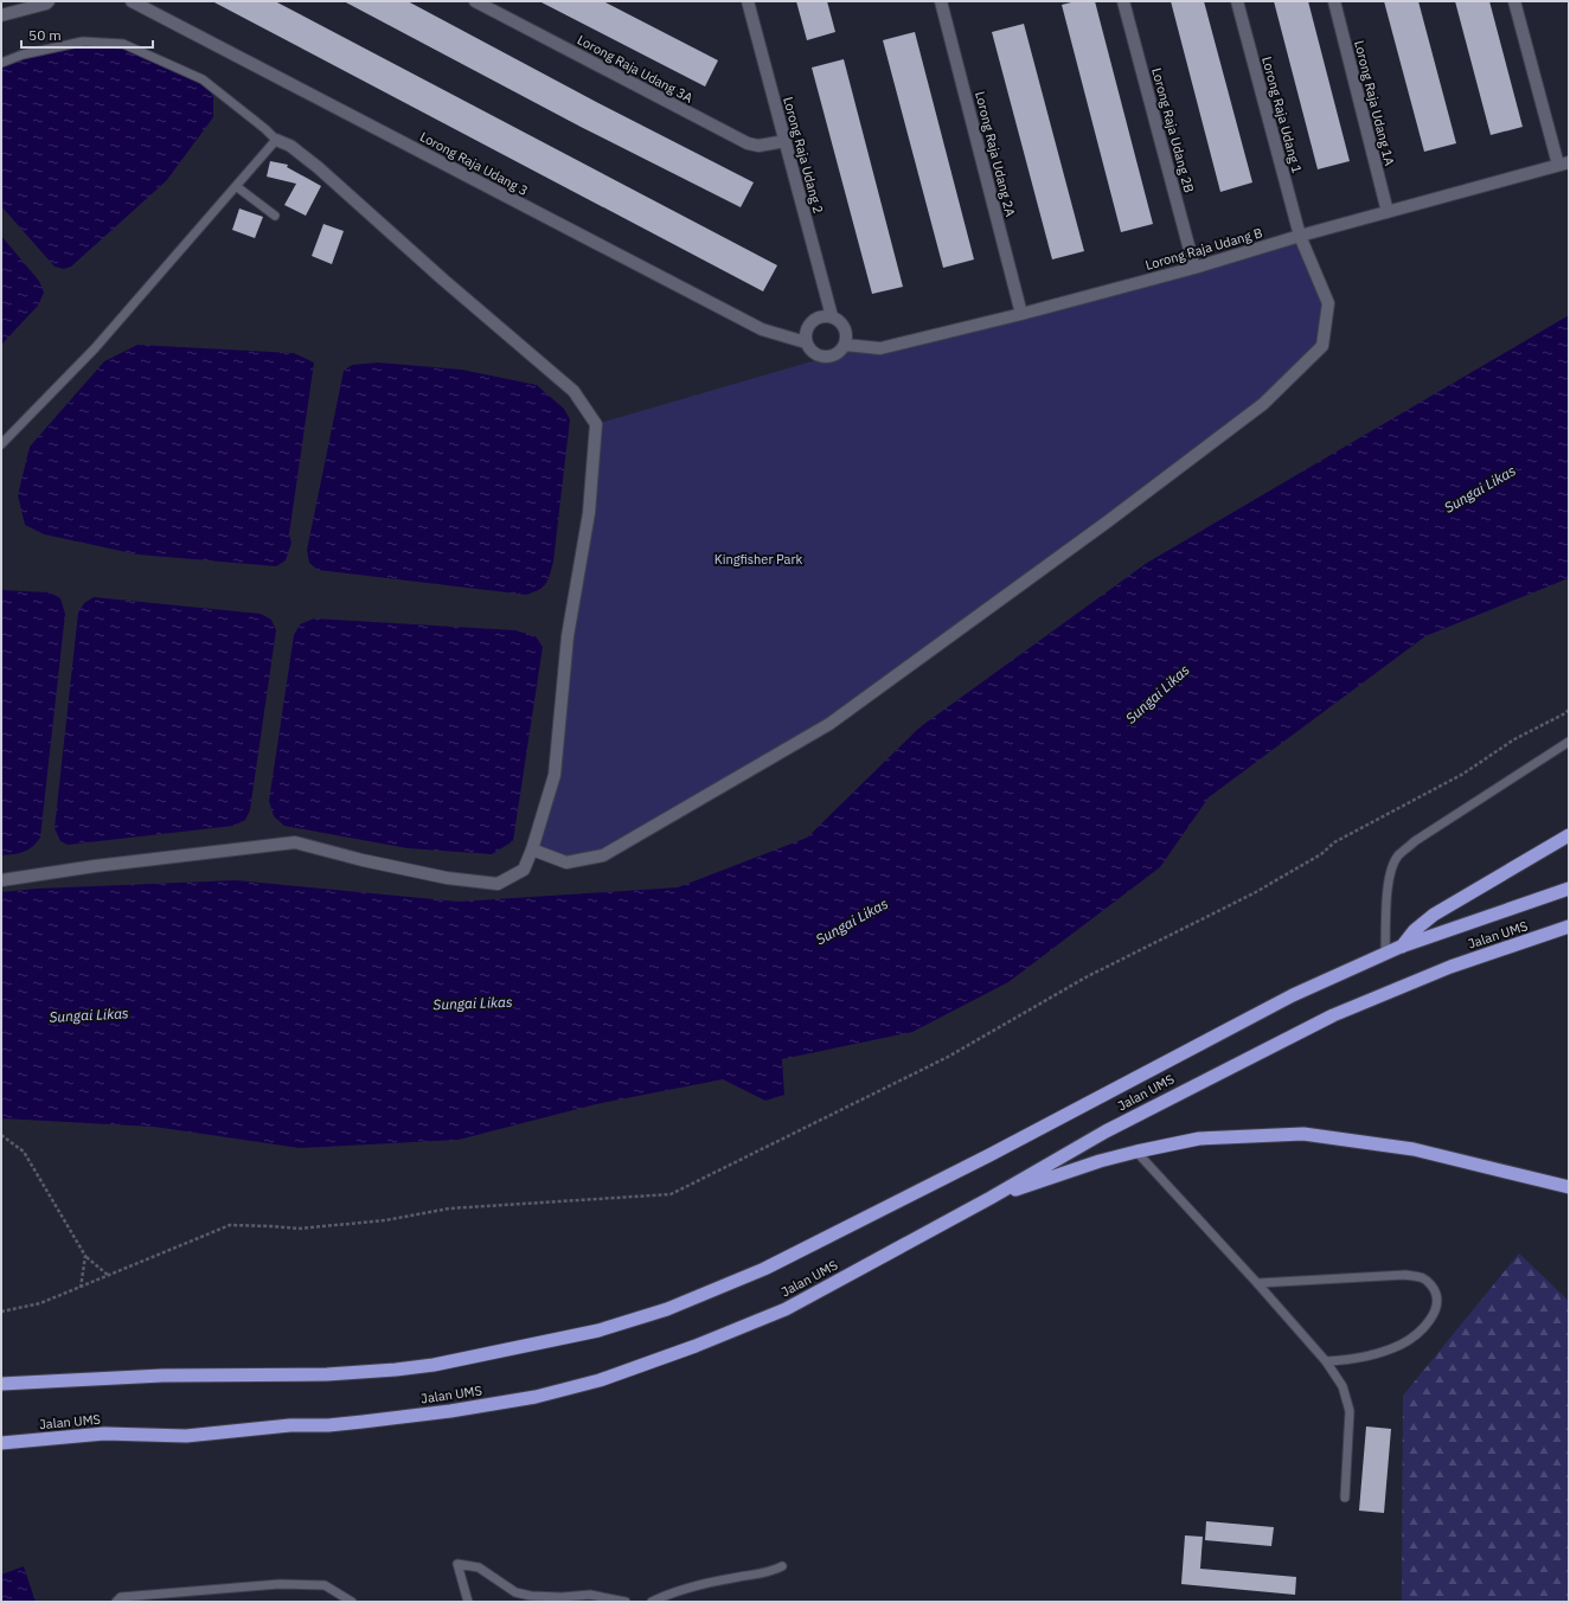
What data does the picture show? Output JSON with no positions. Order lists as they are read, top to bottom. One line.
{"streets":{"highway":["Jalan UMS"],"street":["Lorong Raja Udang 3A","Lorong Raja Udang 1A","Lorong Raja Udang 1","Lorong Raja Udang 2B","Lorong Raja Udang 2A","Lorong Raja Udang 2","Lorong Raja Udang 3","Lorong Raja Udang B"]},"crossings":[["Lorong Raja Udang 3A","Lorong Raja Udang 2"],["Lorong Raja Udang 1A","Lorong Raja Udang B"],["Lorong Raja Udang 1","Lorong Raja Udang B"],["Lorong Raja Udang 2B","Lorong Raja Udang B"],["Lorong Raja Udang 2A","Lorong Raja Udang B"],["Lorong Raja Udang 2","Lorong Raja Udang 3"],["Lorong Raja Udang 2","Lorong Raja Udang B"],["Lorong Raja Udang 3","Lorong Raja Udang B"]],"water":["Sungai Likas"],"parks":["Kingfisher Park"],"scale_bar":"50 m"}
